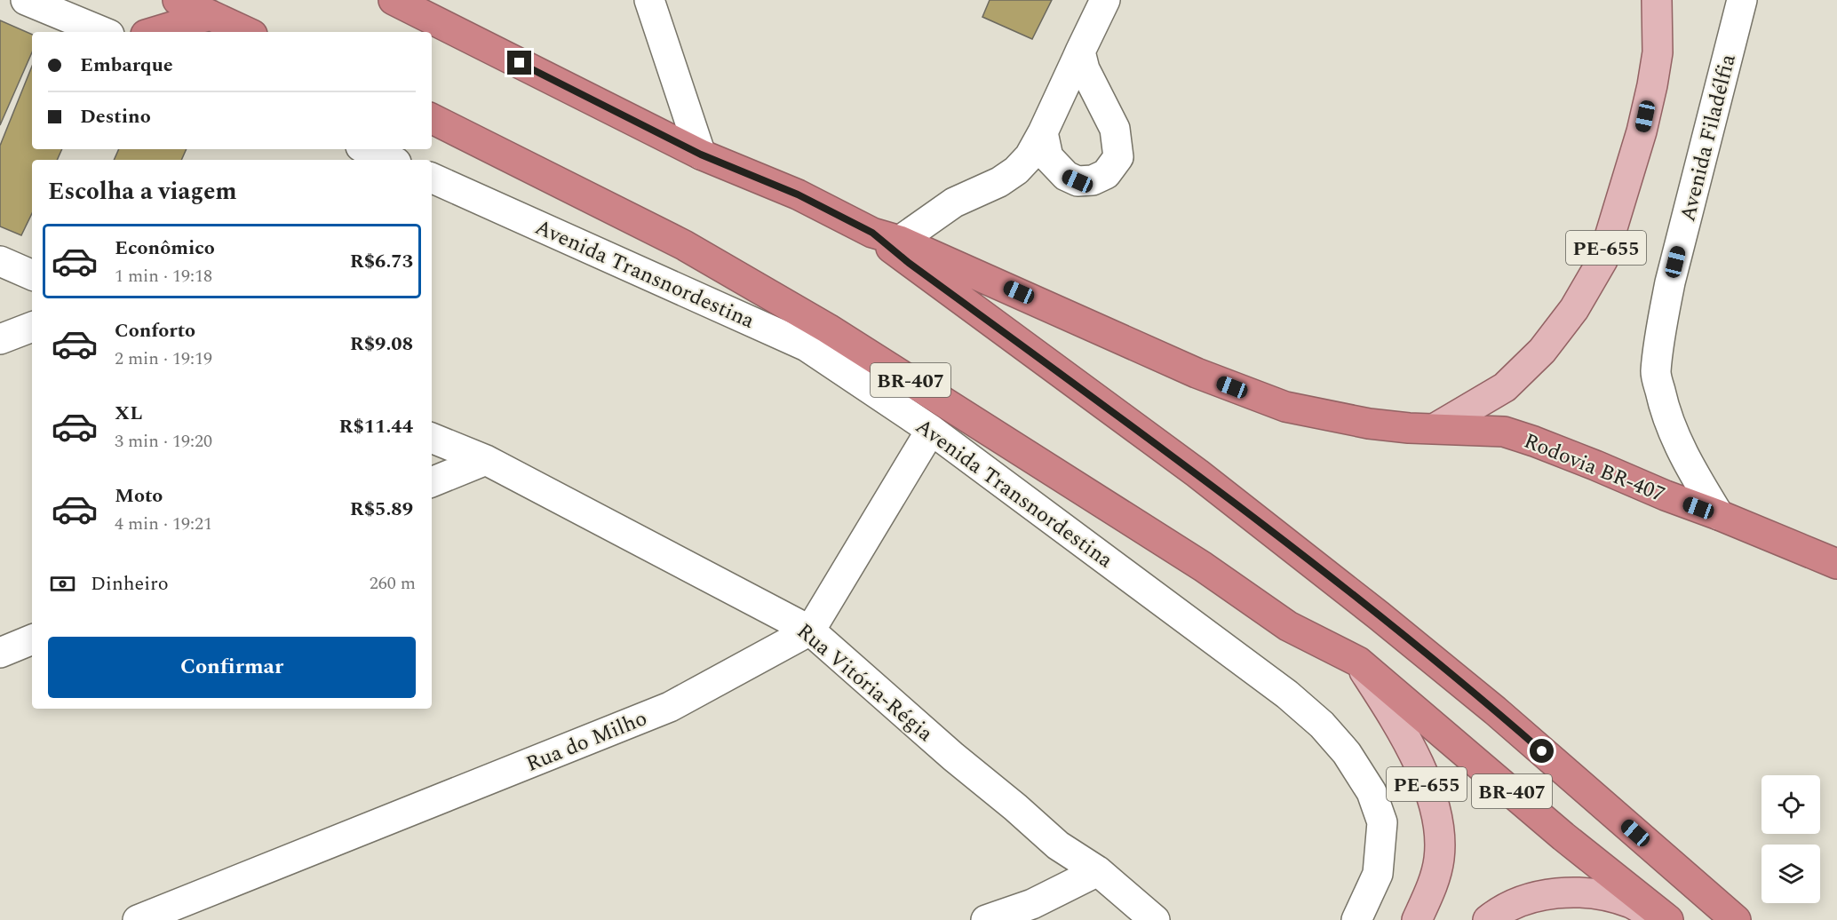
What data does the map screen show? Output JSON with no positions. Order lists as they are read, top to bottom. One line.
{"streets":{"highway":["BR-407","Rodovia BR-407"],"main road":["PE-655"],"street":["Avenida Filadélfia","Avenida Transnordestina","Rua Vitória-Régia","Rua do Milho"]},"crossings":[["Avenida Filadélfia","Rodovia BR-407"],["PE-655","BR-407"],["PE-655","Rodovia BR-407"],["Rua Vitória-Régia","Rua do Milho"]],"page":{"banner":["Embarque","Destino"],"heading":"Escolha a viagem","list":[{"name":"Econômico","note":"1 min · 19:18","value":"R$6.73"},{"name":"Conforto","note":"2 min · 19:19","value":"R$9.08"},{"name":"XL","note":"3 min · 19:20","value":"R$11.44"},{"name":"Moto","note":"4 min · 19:21","value":"R$5.89"}],"pay":["Dinheiro","260 m"],"buttons":"Confirmar"}}
